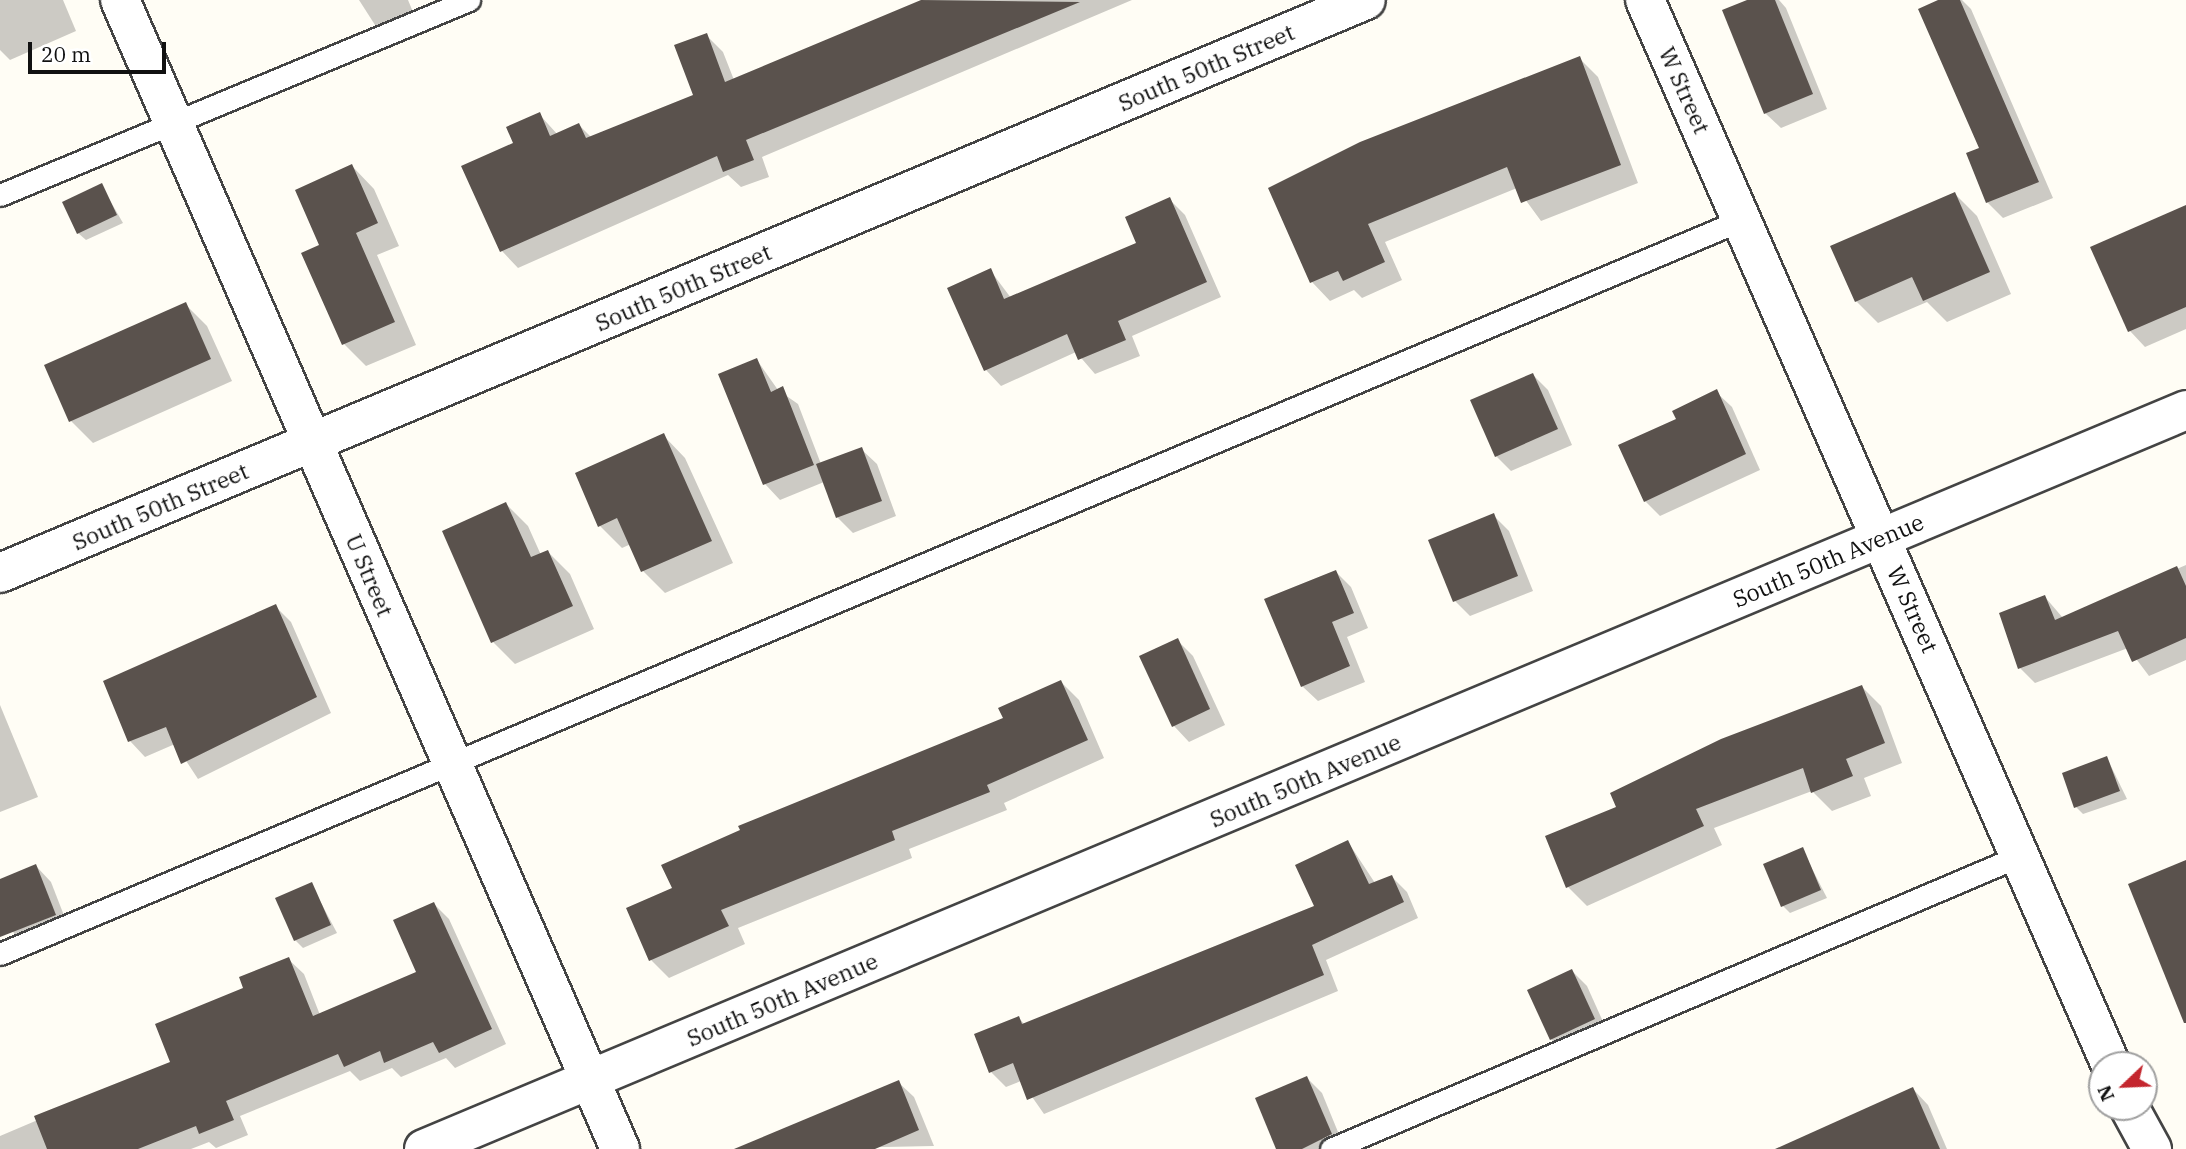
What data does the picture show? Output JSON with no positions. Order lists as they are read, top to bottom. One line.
{"streets":{"street":["South 50th Street","W Street","South 50th Avenue","U Street"]},"crossings":[["South 50th Street","U Street"],["W Street","South 50th Avenue"],["South 50th Avenue","U Street"]],"scale_bar":"20 m","north":"bottom left"}
